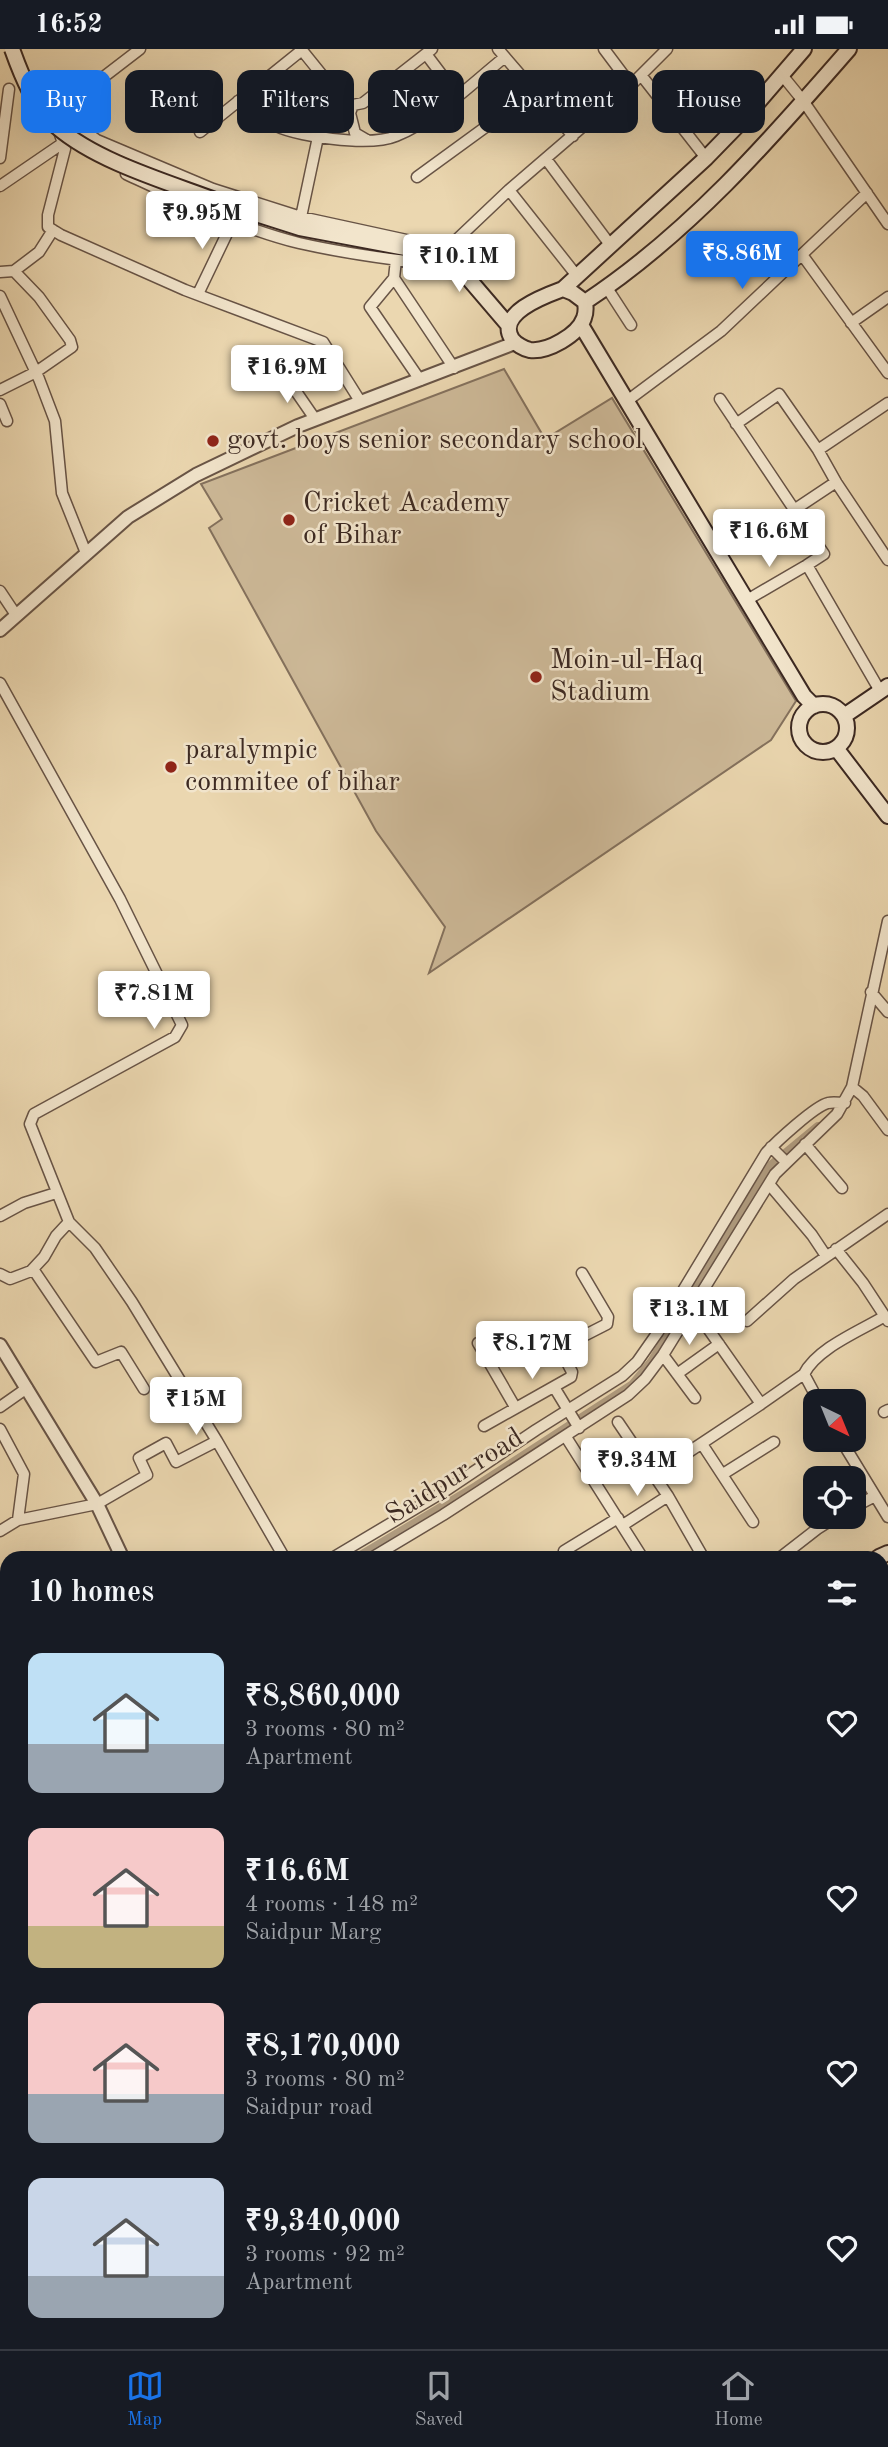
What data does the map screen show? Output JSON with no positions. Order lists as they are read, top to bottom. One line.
{"streets":{"street":["Saidpur road"]},"places":["govt. boys senior secondary school","Cricket Academy of Bihar","Moin-ul-Haq Stadium","paralympic commitee of bihar"],"north":"bottom right","page":{"status":"16:52","chip":["Buy","Rent","Filters","New","Apartment","House"],"price":["₹9.95M","₹8.86M","₹10.1M","₹16.9M","₹16.6M","₹7.81M","₹13.1M","₹8.17M","₹15M","₹9.34M"],"heading":"10 homes","list":[{"name":"₹8,860,000","note":"3 rooms · 80 m² · Apartment"},{"name":"₹16.6M","note":"4 rooms · 148 m² · Saidpur Marg"},{"name":"₹8,170,000","note":"3 rooms · 80 m² · Saidpur road"},{"name":"₹9,340,000","note":"3 rooms · 92 m² · Apartment"}],"tabs":["Map","Saved","Home"]}}
